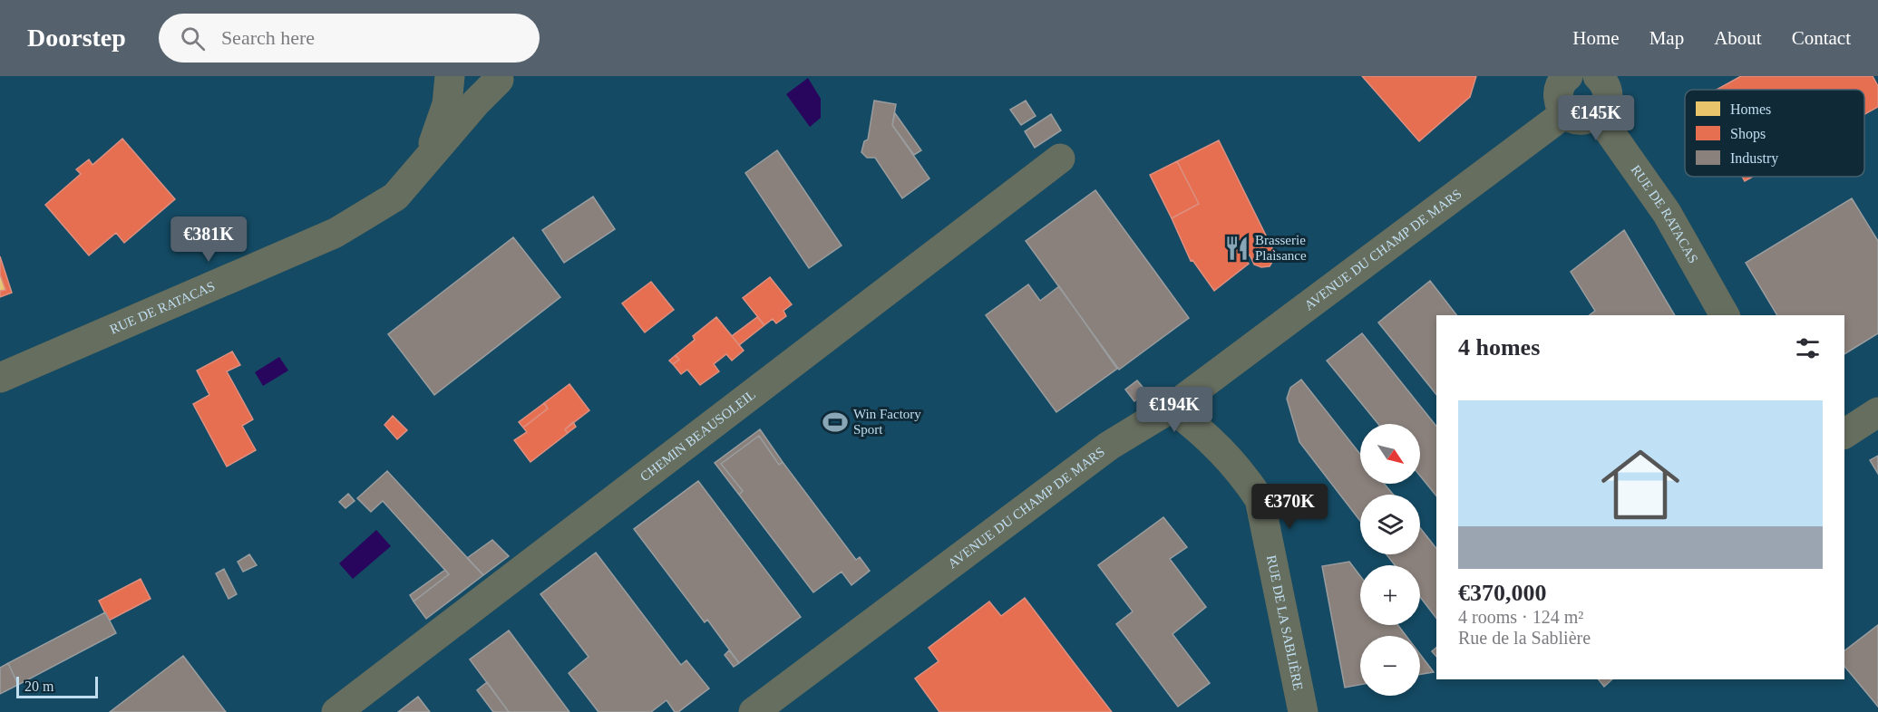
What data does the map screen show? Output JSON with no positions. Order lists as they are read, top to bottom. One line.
{"streets":{"street":["RUE DE RATACAS","AVENUE DU CHAMP DE MARS","CHEMIN BEAUSOLEIL","RUE DE LA SABLIÈRE"]},"crossings":[["AVENUE DU CHAMP DE MARS","RUE DE LA SABLIÈRE"]],"places":{"restaurant":["Brasserie Plaisance"],"sports":["Win Factory Sport"]},"legend":["Homes","Shops","Industry"],"scale_bar":"20 m","north":"bottom right","page":{"header":"Doorstep","search":"Search here","nav":["Home","Map","About","Contact"],"price":["€145K","€381K","€194K","€370K"],"heading":"4 homes","list":[{"name":"€370,000","note":"4 rooms · 124 m² · Rue de la Sablière"}],"map_buttons":["+","−"],"scale":"20 m"}}
